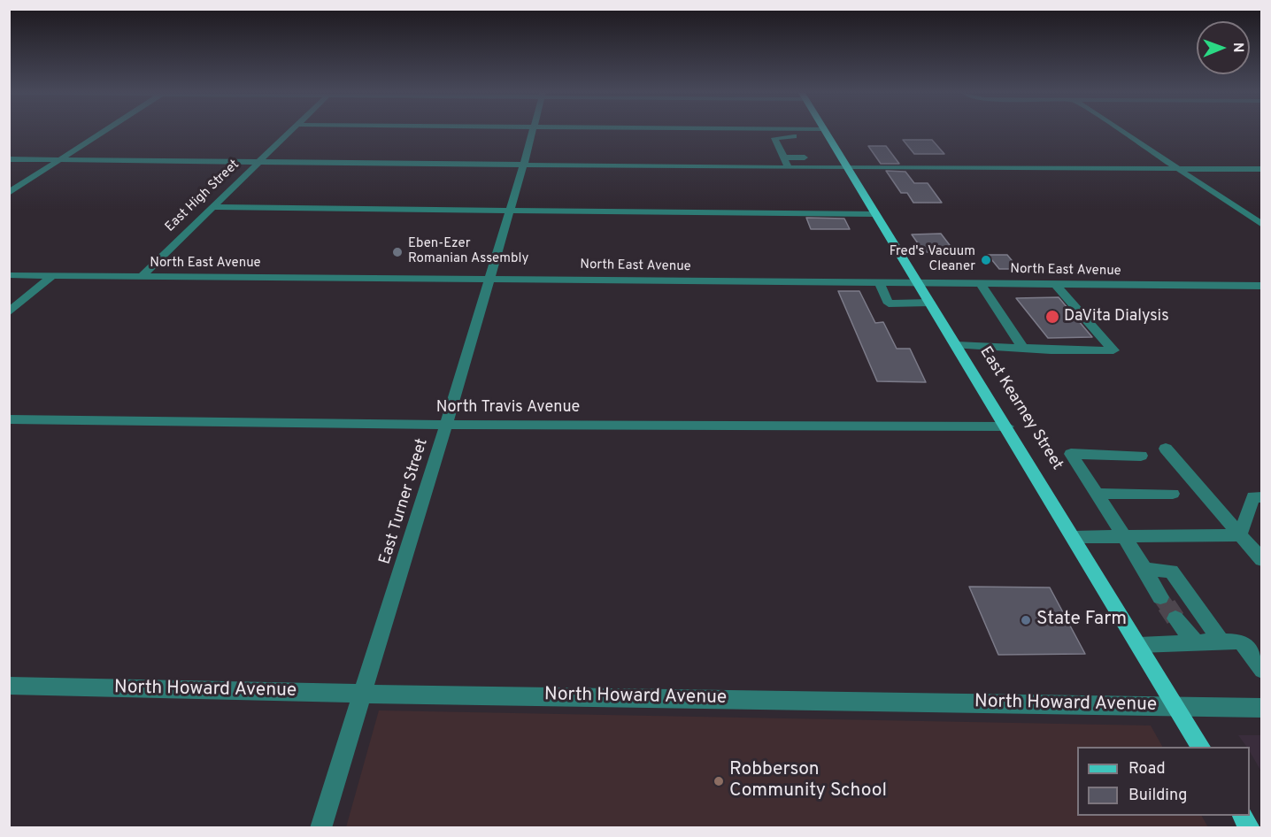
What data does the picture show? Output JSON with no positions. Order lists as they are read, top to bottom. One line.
{"streets":{"main road":["East Kearney Street"],"street":["East High Street","North East Avenue","North Travis Avenue","East Turner Street","North Howard Avenue"]},"crossings":[["East High Street","North East Avenue"],["North East Avenue","East Kearney Street"],["North East Avenue","East Turner Street"],["North Travis Avenue","East Kearney Street"],["North Travis Avenue","East Turner Street"],["East Kearney Street","North Howard Avenue"],["East Turner Street","North Howard Avenue"]],"places":["Eben-Ezer Romanian Assembly","Fred's Vacuum Cleaner","DaVita Dialysis","State Farm","Robberson Community School"],"legend":["Road","Building"],"north":"right"}
